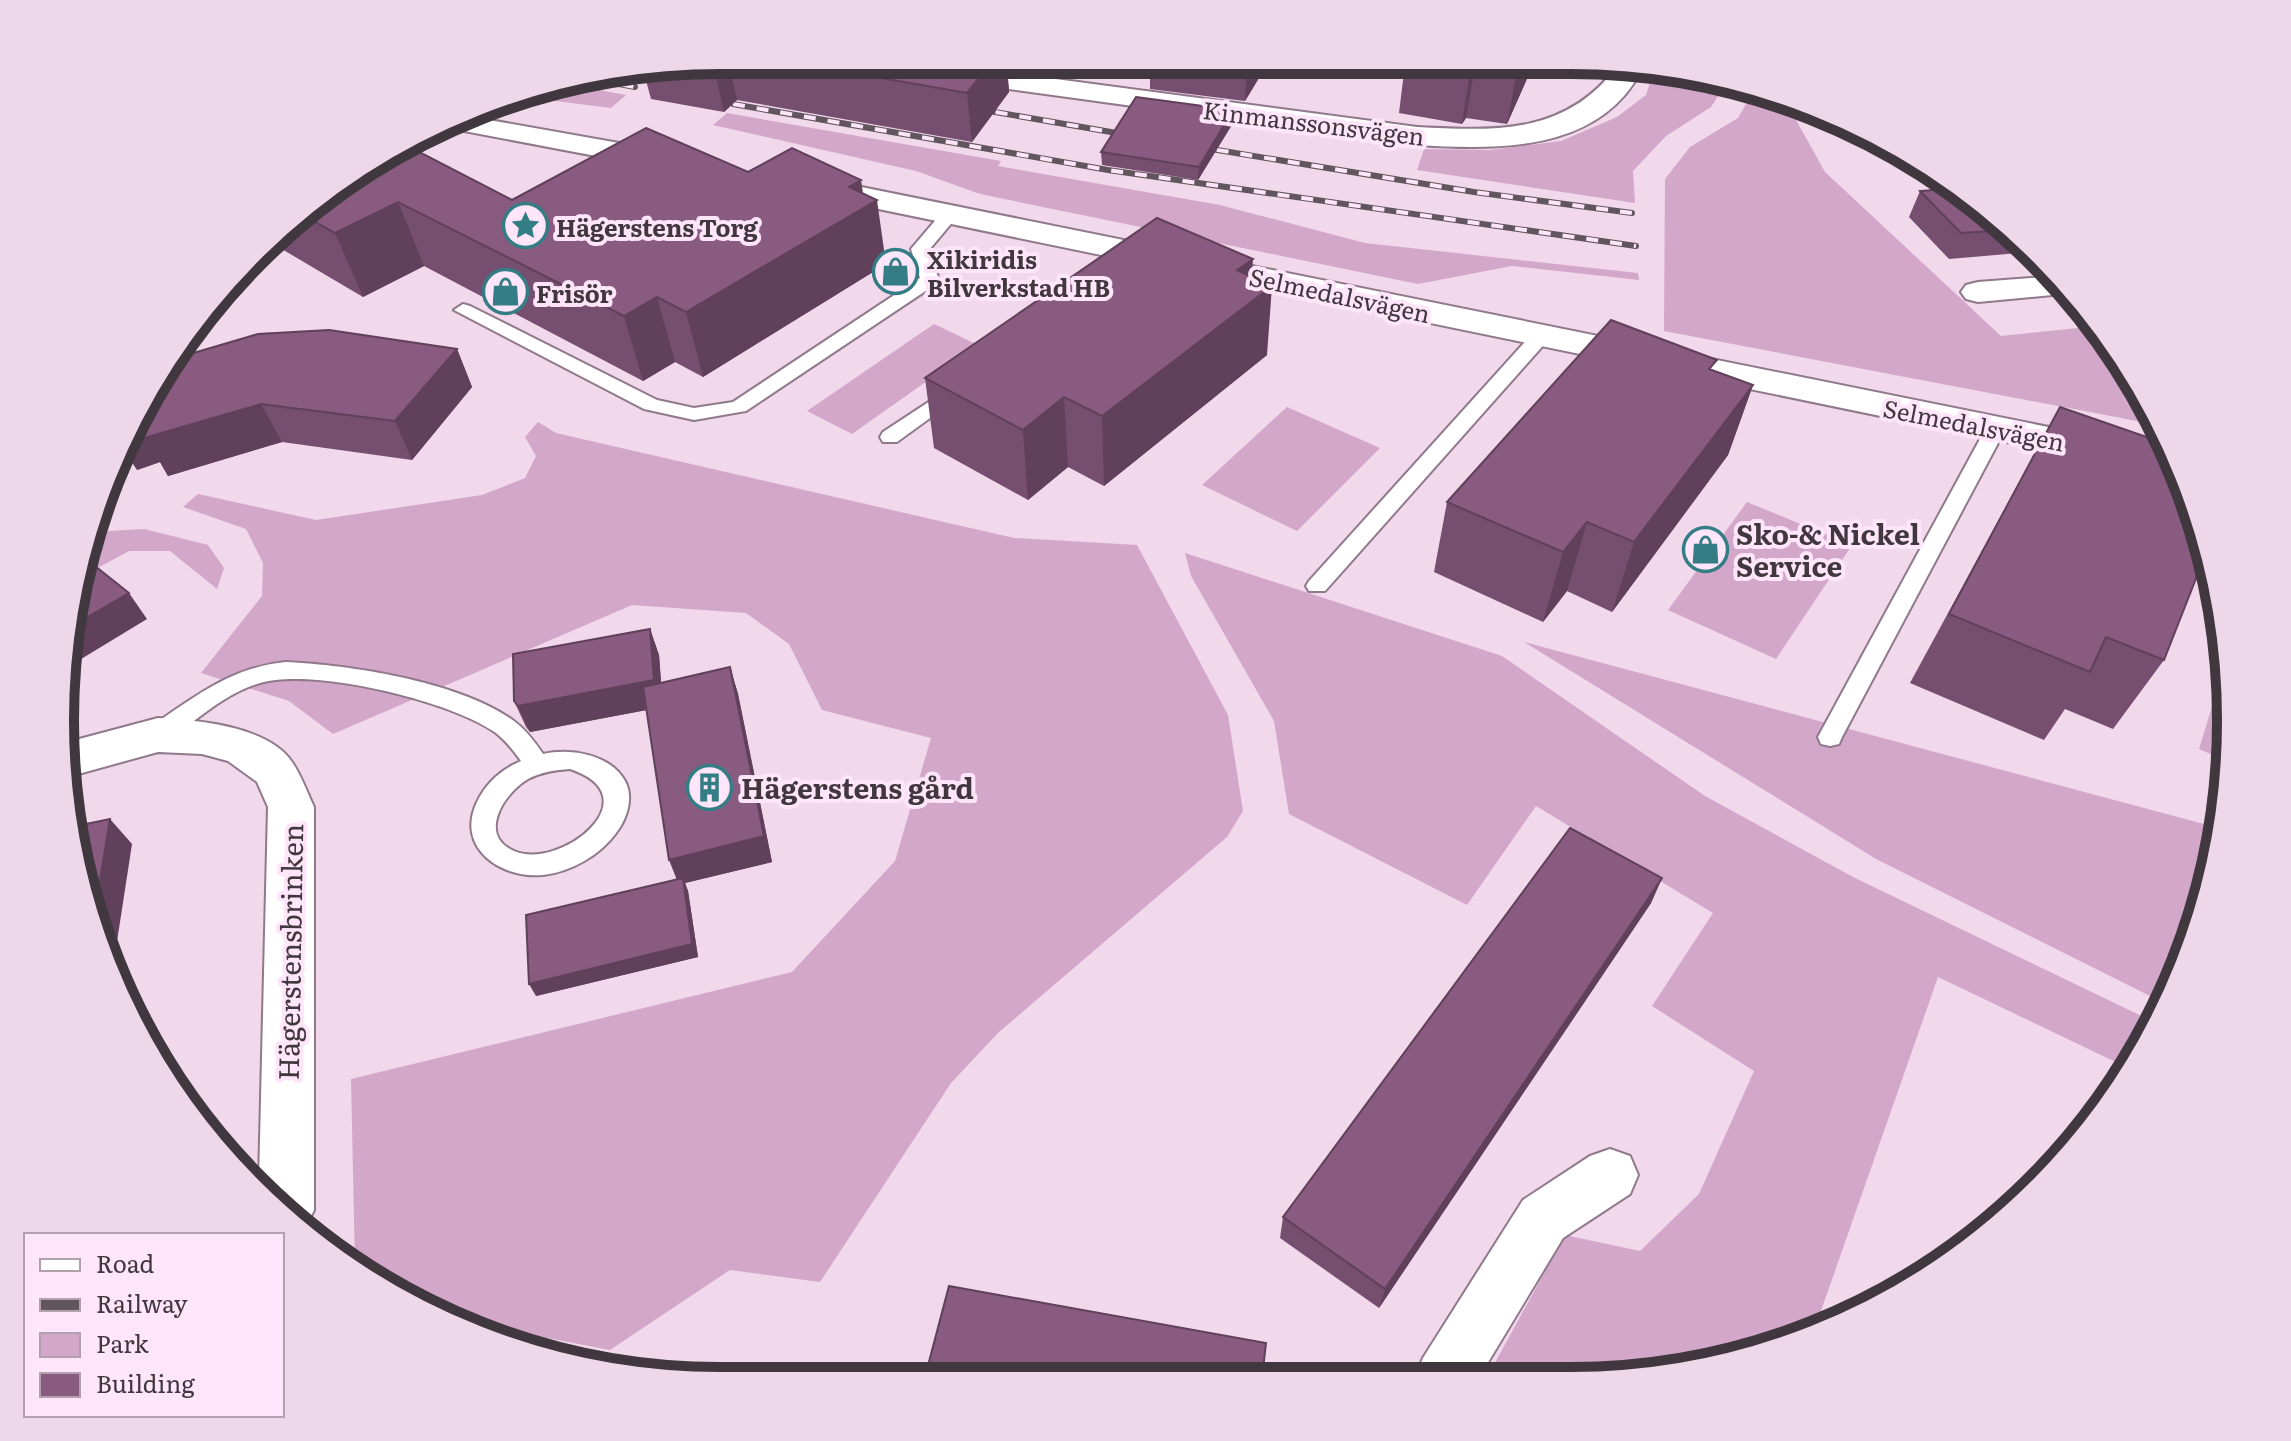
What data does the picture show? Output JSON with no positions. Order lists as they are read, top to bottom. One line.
{"streets":{"street":["Kinmanssonsvägen","Selmedalsvägen","Hägerstensbrinken"]},"places":{"place":["Hägerstens Torg"],"shop":["Xikiridis Bilverkstad HB","Frisör","Sko-& Nickel Service"],"building":["Hägerstens gård"]},"legend":["Road","Railway","Park","Building"]}
